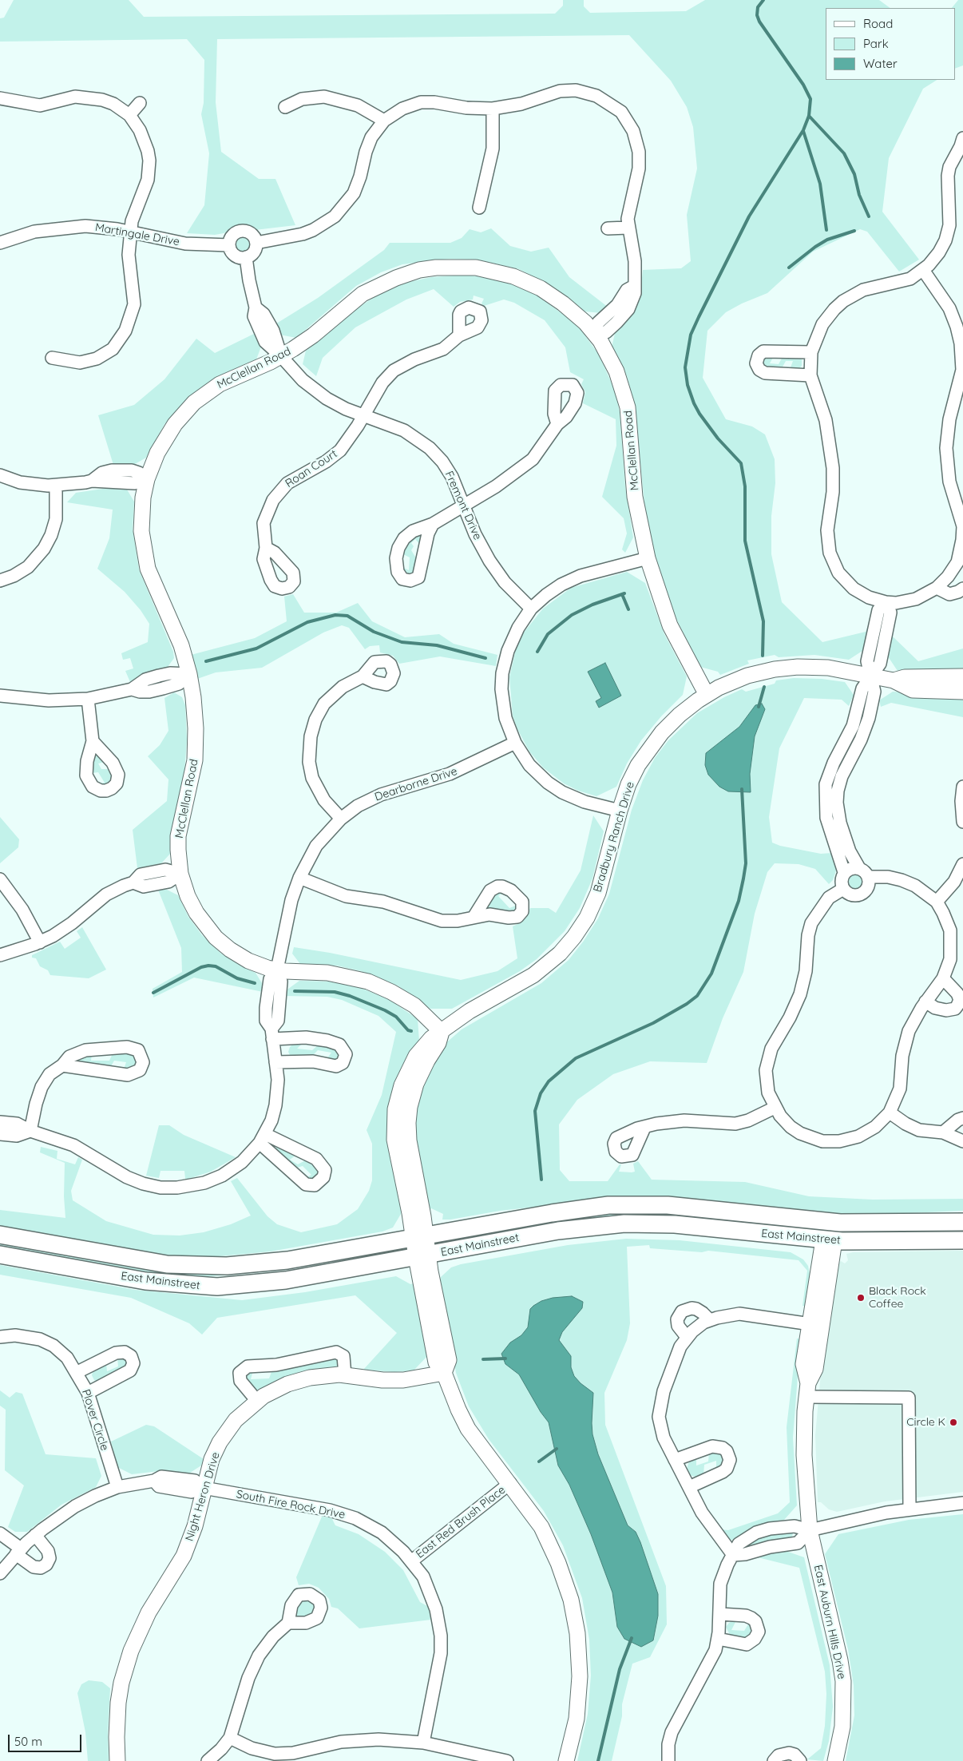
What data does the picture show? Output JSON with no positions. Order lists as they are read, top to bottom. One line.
{"streets":{"main road":["East Mainstreet"],"street":["Martingale Drive","McClellan Road","Roan Court","Fremont Drive","Dearborne Drive","Bradbury Ranch Drive","Plover Circle","Night Heron Drive","South Fire Rock Drive","East Red Brush Place","East Auburn Hills Drive"]},"crossings":[["Martingale Drive","Fremont Drive"],["McClellan Road","Fremont Drive"],["McClellan Road","Dearborne Drive"],["McClellan Road","Bradbury Ranch Drive"],["Roan Court","Fremont Drive"],["Bradbury Ranch Drive","East Mainstreet"],["Bradbury Ranch Drive","Night Heron Drive"],["Bradbury Ranch Drive","East Red Brush Place"],["East Mainstreet","East Auburn Hills Drive"],["Plover Circle","South Fire Rock Drive"],["Night Heron Drive","South Fire Rock Drive"],["South Fire Rock Drive","East Red Brush Place"]],"places":["Black Rock Coffee","Circle K"],"legend":["Road","Park","Water"],"scale_bar":"50 m"}
